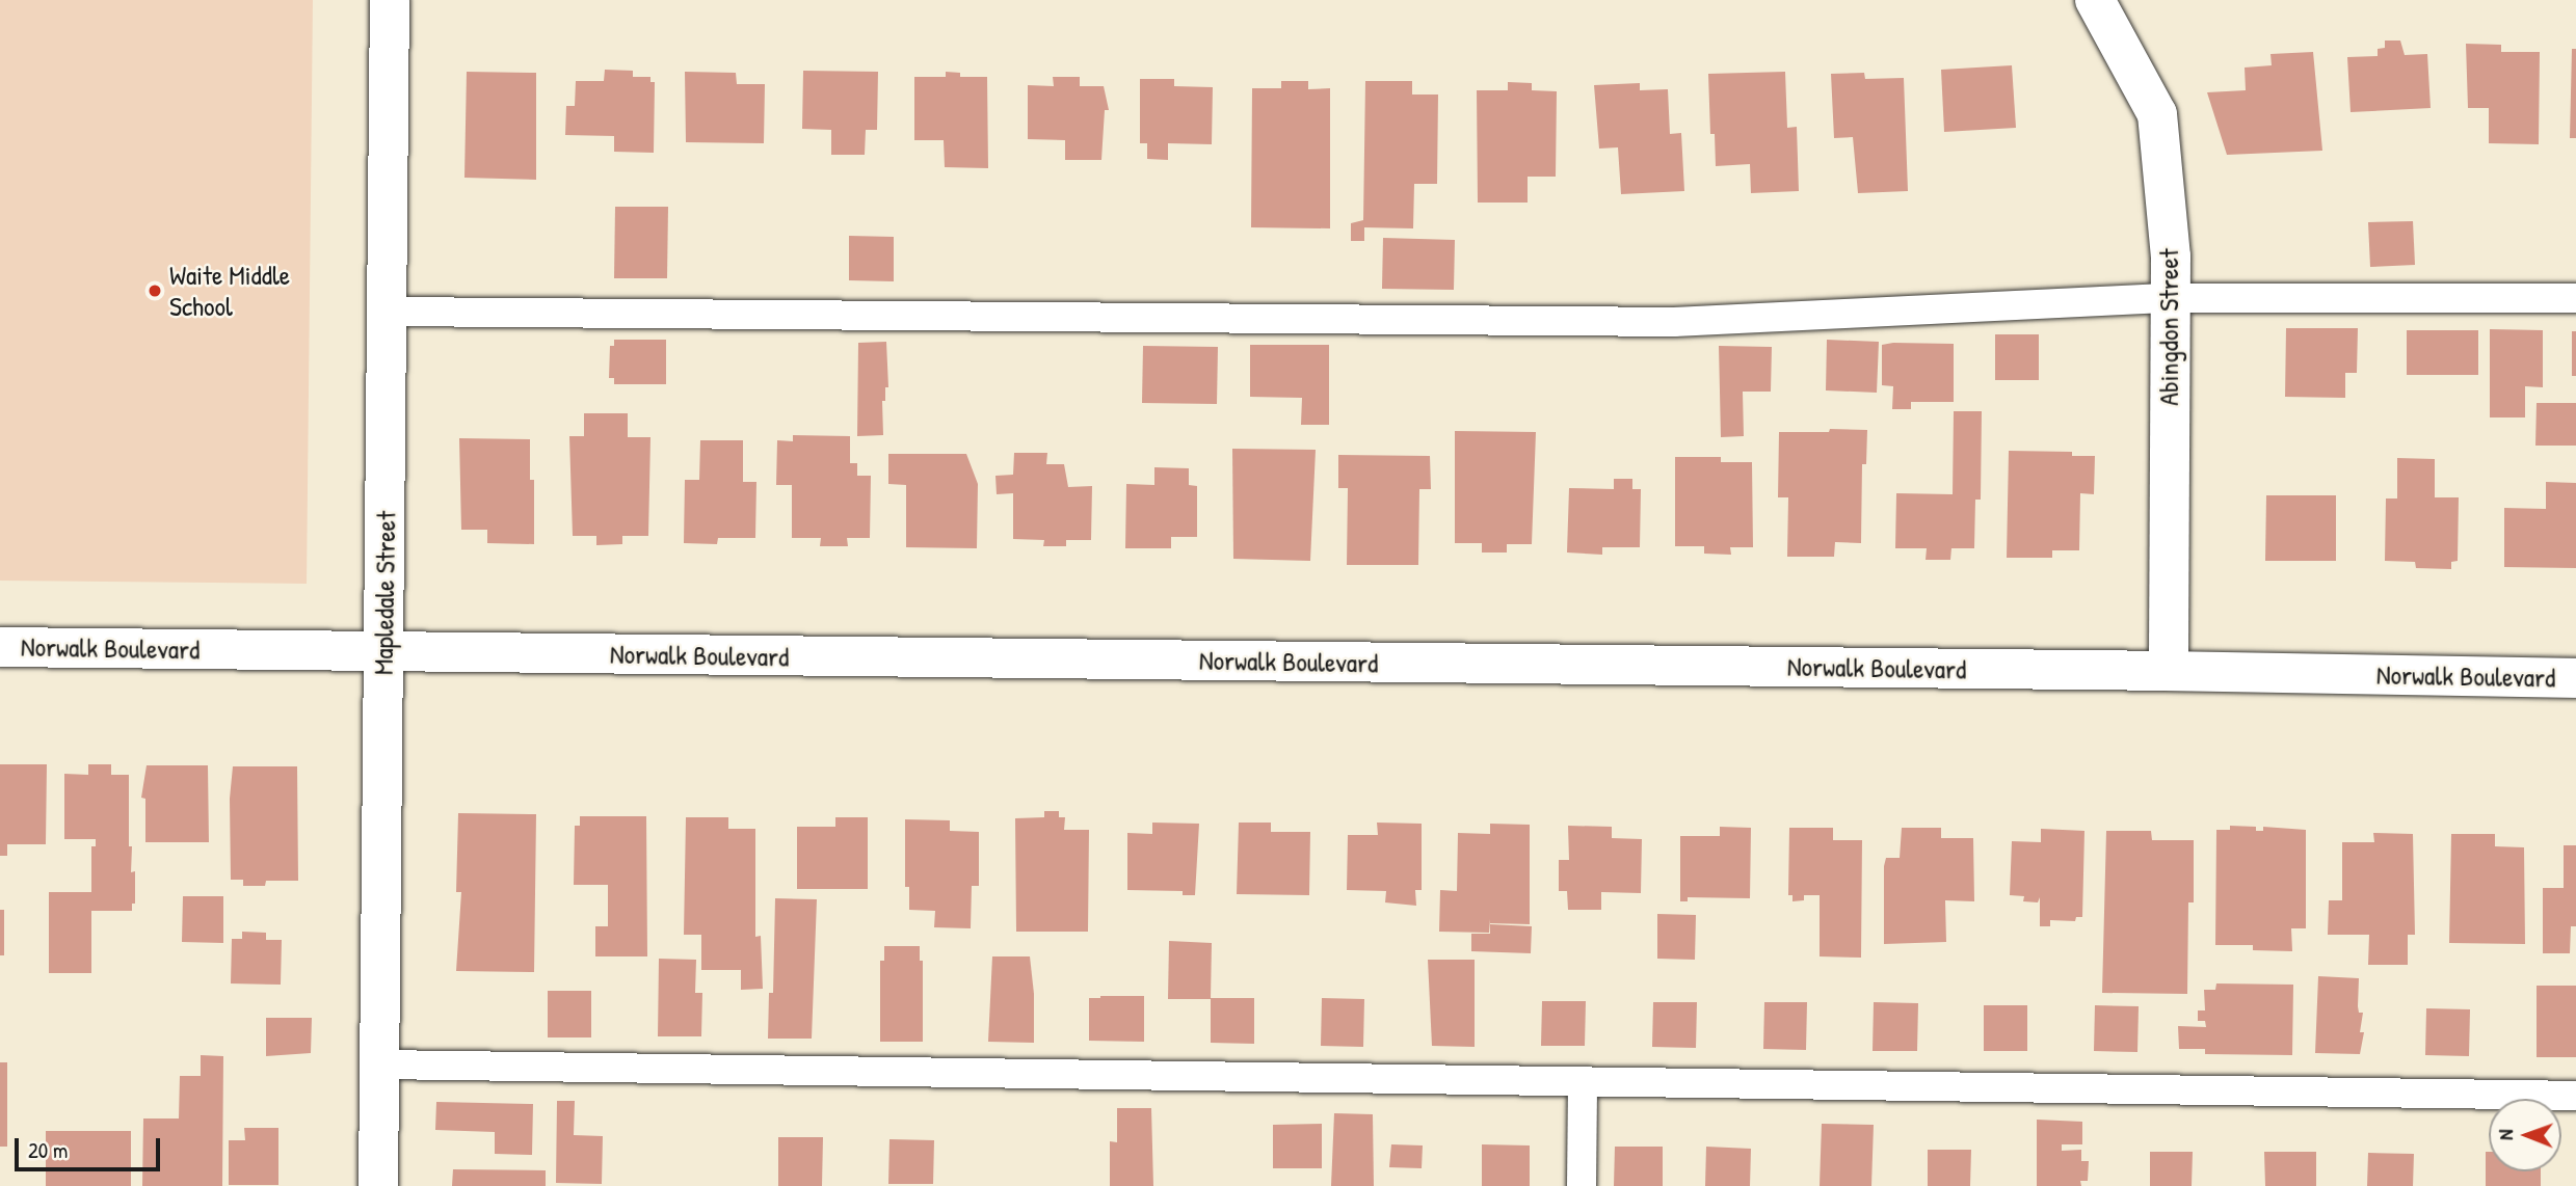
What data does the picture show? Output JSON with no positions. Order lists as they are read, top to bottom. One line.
{"streets":{"street":["Abingdon Street","Mapledale Street","Norwalk Boulevard"]},"crossings":[["Abingdon Street","Norwalk Boulevard"],["Mapledale Street","Norwalk Boulevard"]],"places":["Waite Middle School"],"scale_bar":"20 m","north":"left"}
